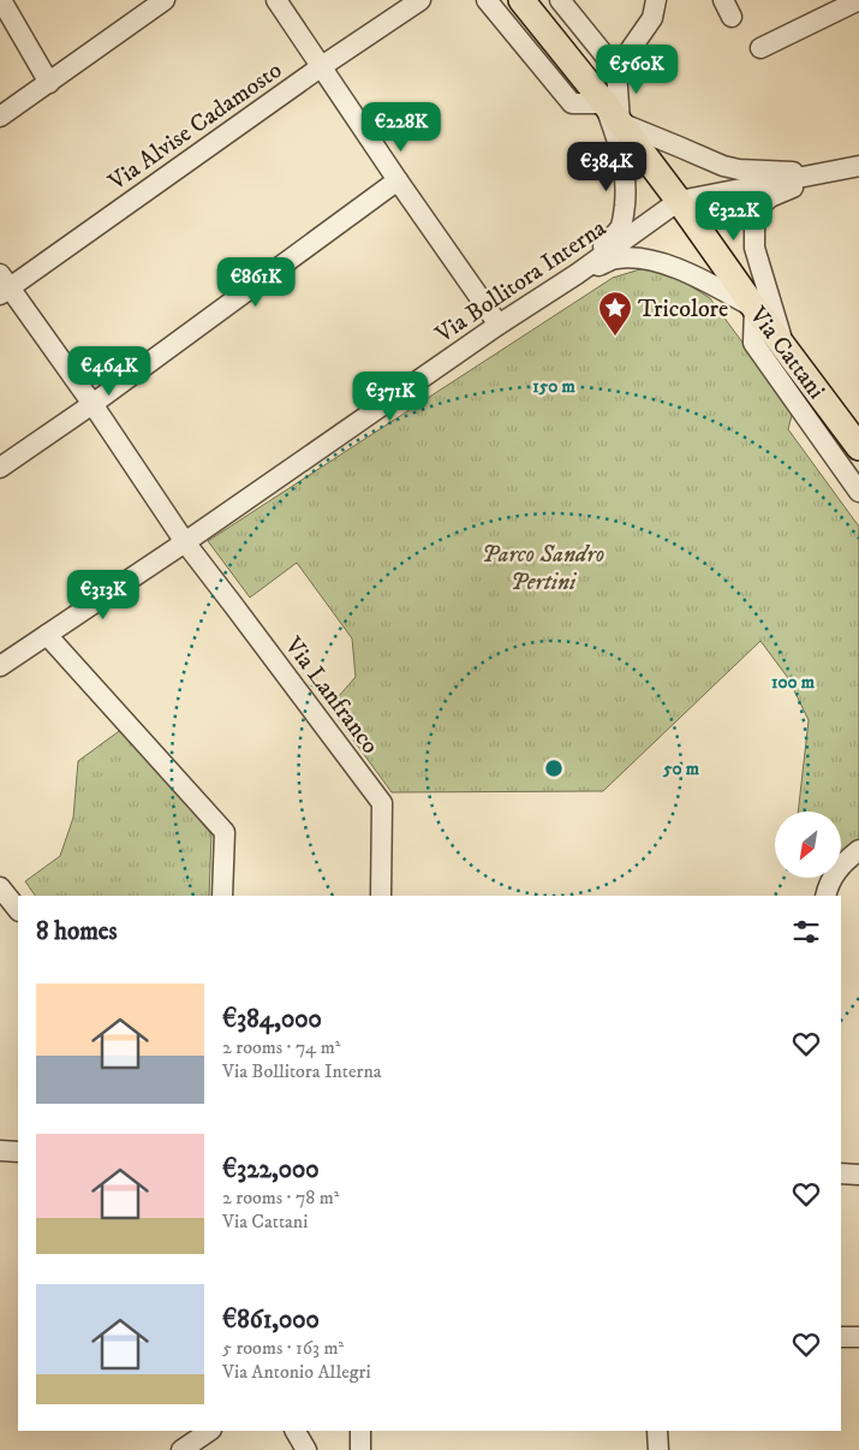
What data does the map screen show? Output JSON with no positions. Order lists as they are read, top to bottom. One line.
{"streets":{"main road":["Via Cattani"],"street":["Via Alvise Cadamosto","Via Bollitora Interna","Via Lanfranco"]},"crossings":[["Via Alvise Cadamosto","Via Lanfranco"],["Via Bollitora Interna","Via Cattani"],["Via Bollitora Interna","Via Lanfranco"]],"parks":["Parco Sandro Pertini"],"places":{"place":["Tricolore"]},"north":"bottom left","page":{"price":["€560K","€228K","€384K","€322K","€861K","€464K","€371K","€313K"],"heading":"8 homes","list":[{"name":"€384,000","note":"2 rooms · 74 m² · Via Bollitora Interna"},{"name":"€322,000","note":"2 rooms · 78 m² · Via Cattani"},{"name":"€861,000","note":"5 rooms · 163 m² · Via Antonio Allegri"}]},"rings":["150 m","100 m","50 m"]}
